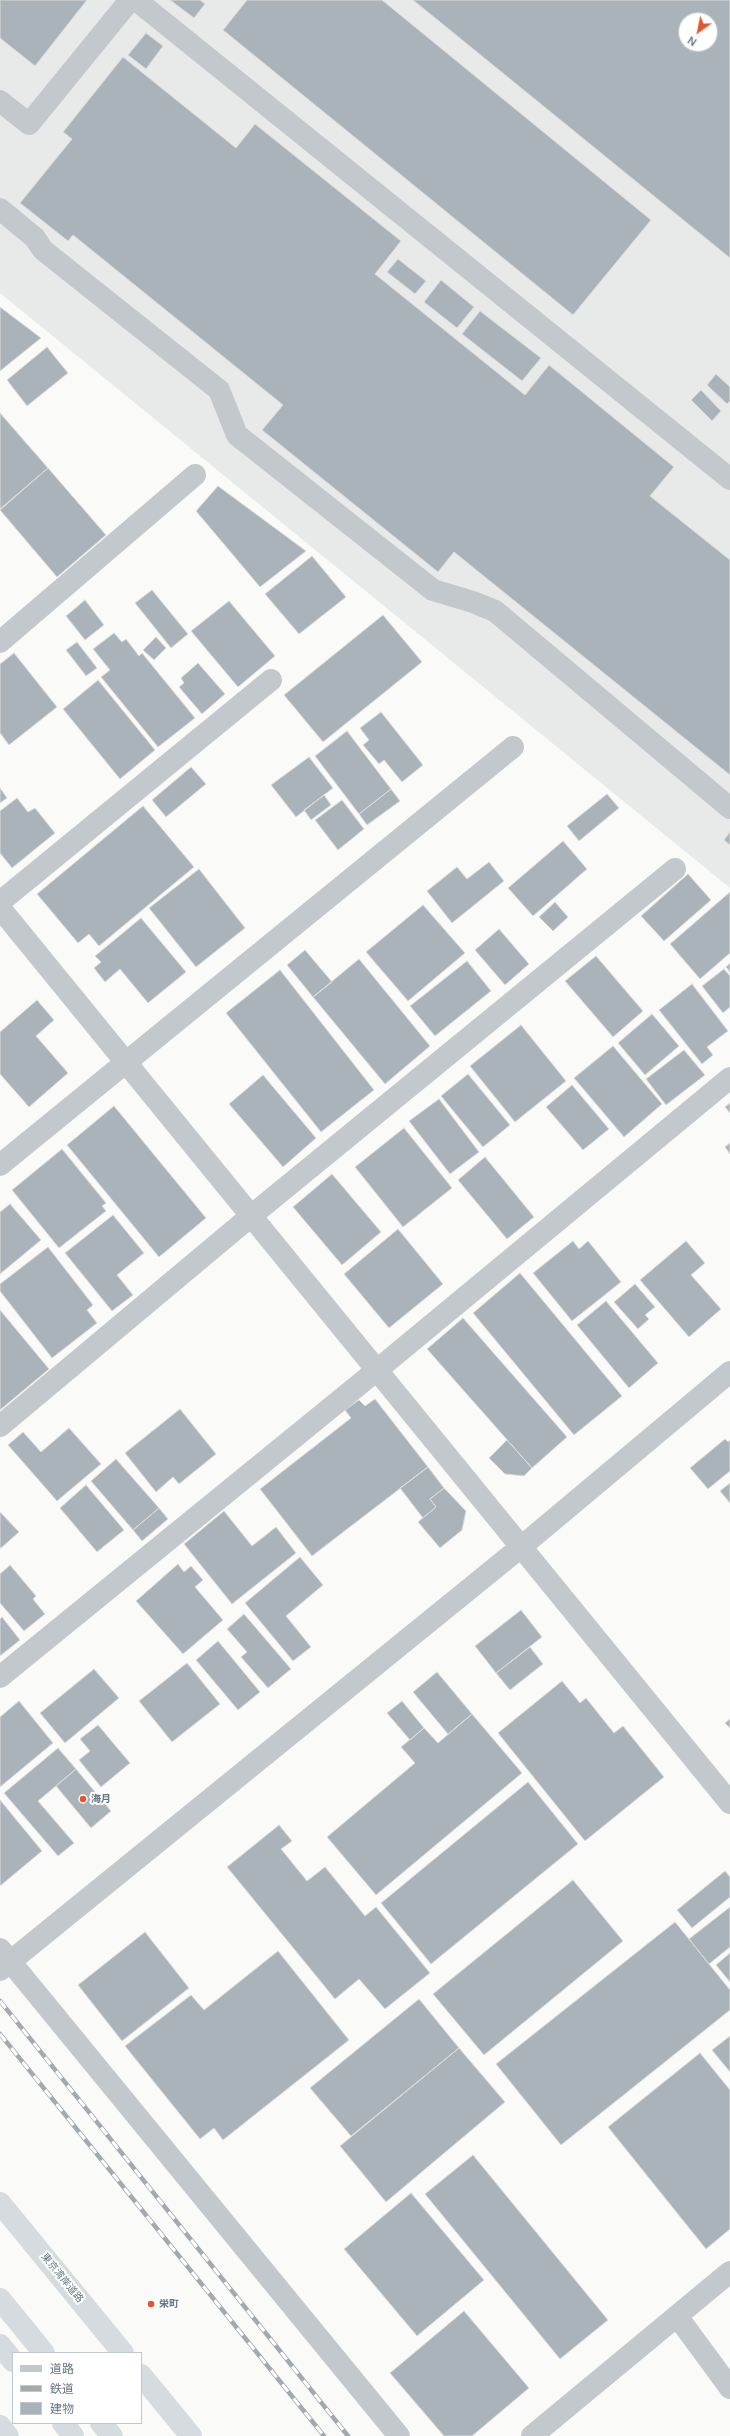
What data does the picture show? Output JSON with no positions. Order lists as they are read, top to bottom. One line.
{"streets":{"highway":["東京湾岸道路"]},"places":["海月","栄町"],"legend":["道路","鉄道","建物"],"north":"bottom left"}
